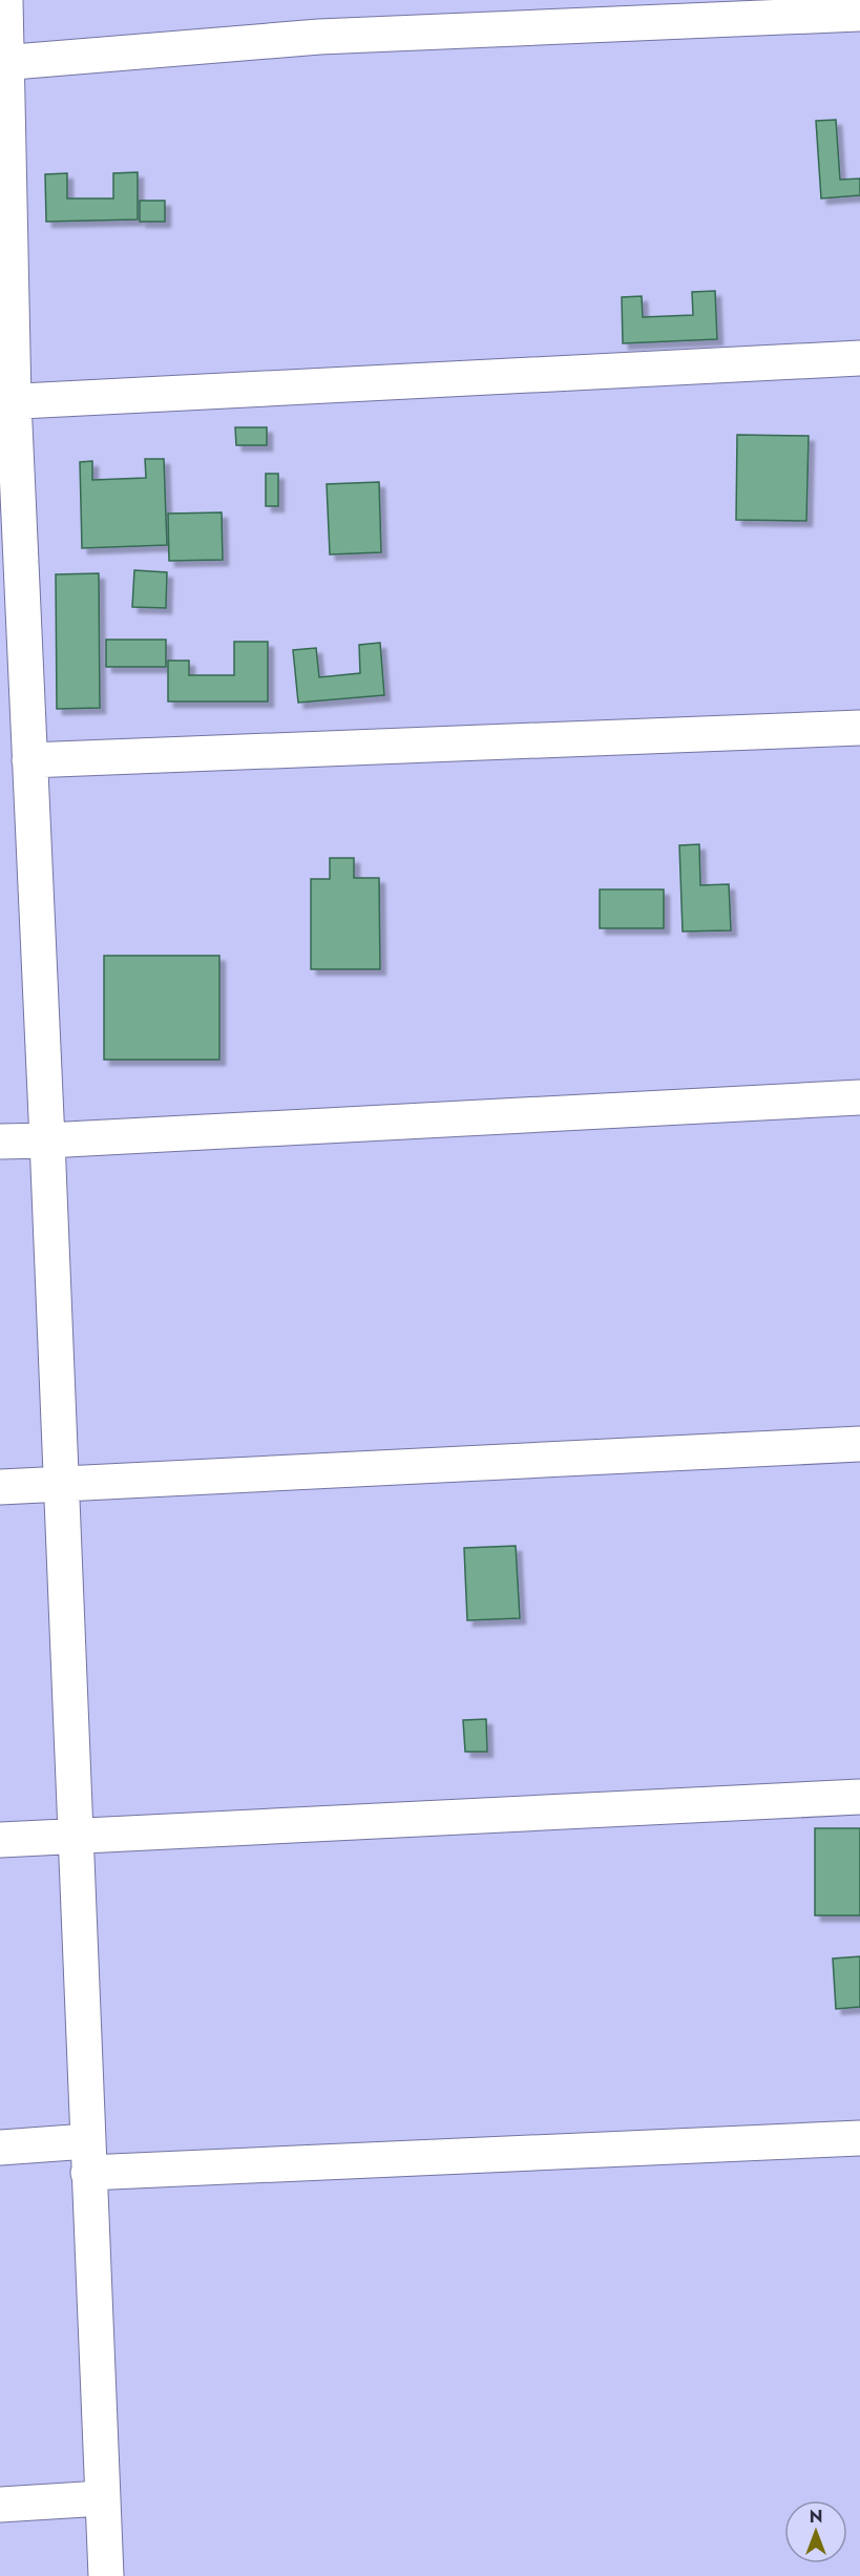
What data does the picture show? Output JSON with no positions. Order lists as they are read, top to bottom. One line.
{"north":"top"}
